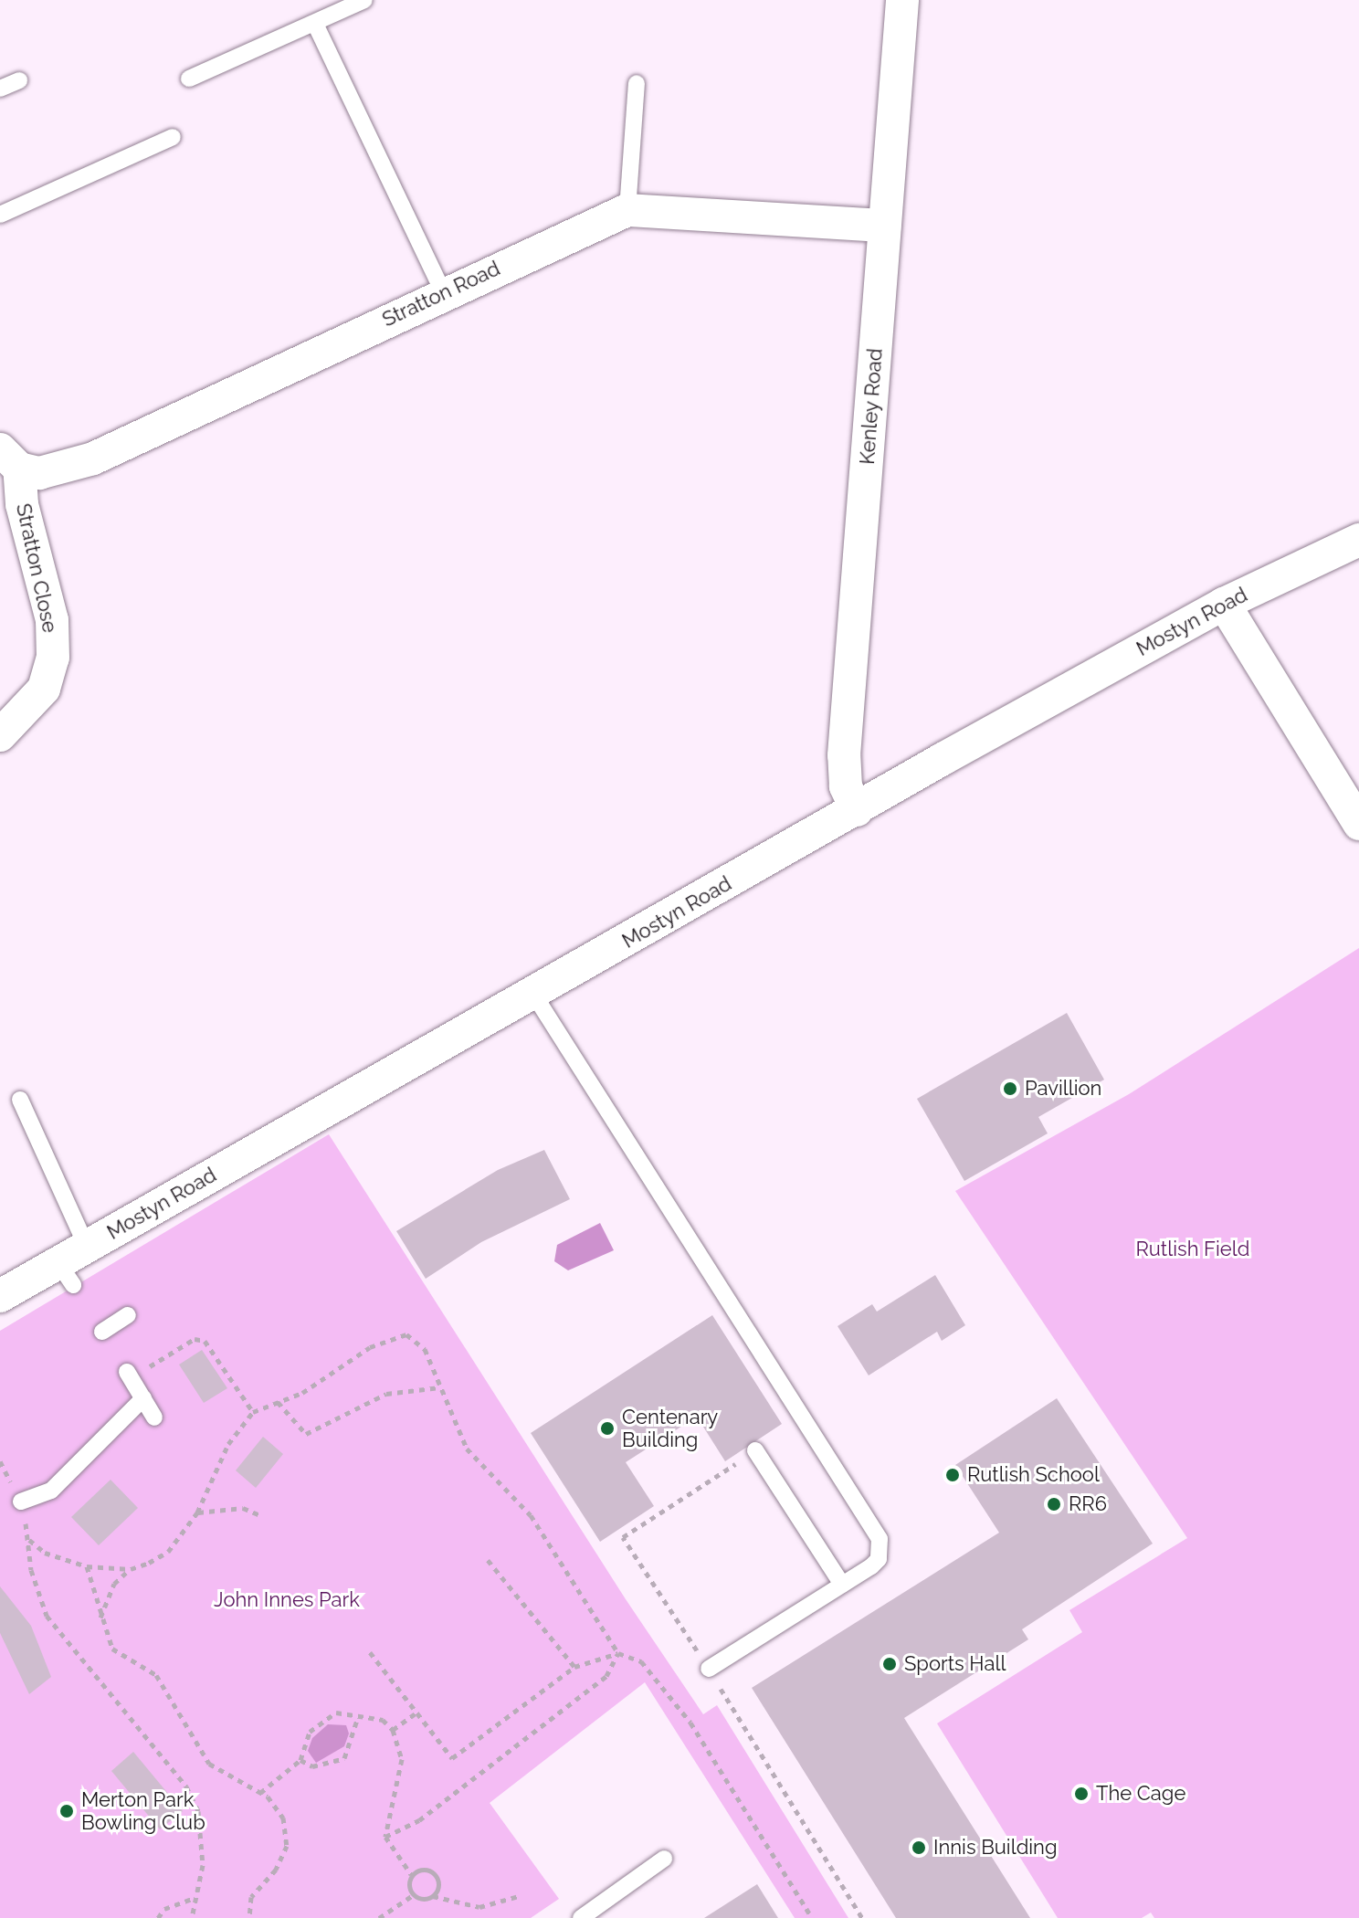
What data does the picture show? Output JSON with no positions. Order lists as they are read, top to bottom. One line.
{"streets":{"street":["Stratton Road","Kenley Road","Stratton Close","Mostyn Road"]},"crossings":[["Stratton Road","Kenley Road"],["Stratton Road","Stratton Close"],["Kenley Road","Mostyn Road"]],"parks":["Rutlish Field","John Innes Park"],"places":["Pavillion","Centenary Building","Rutlish School","RR6","Sports Hall","The Cage","Merton Park Bowling Club","Innis Building"]}
